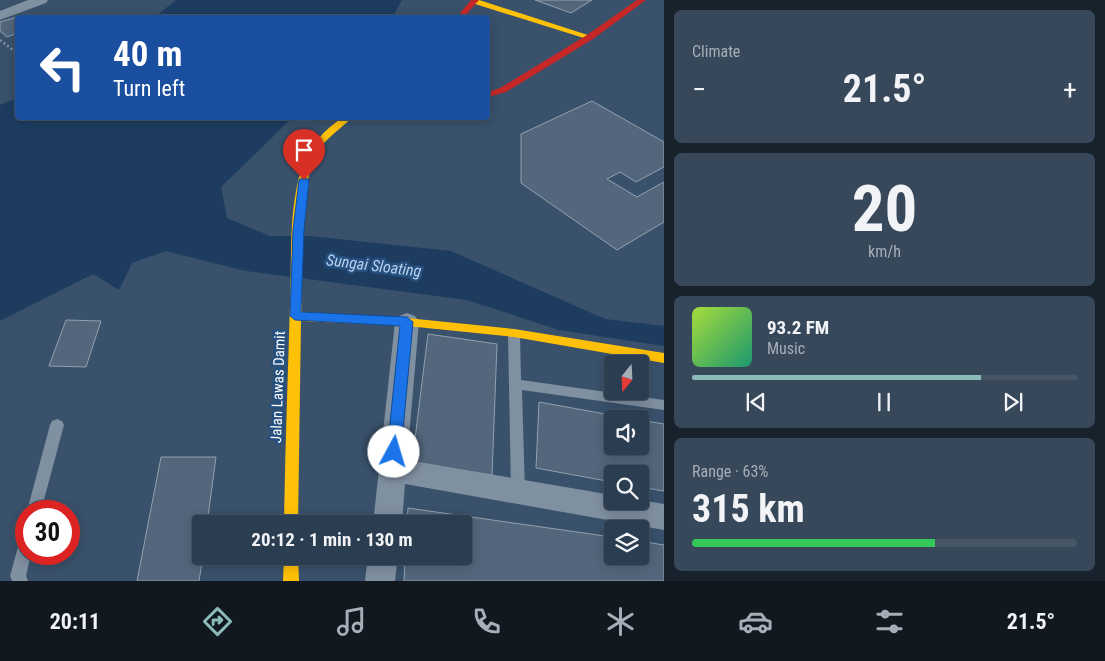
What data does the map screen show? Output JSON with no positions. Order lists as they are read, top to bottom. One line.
{"streets":{"street":["Jalan Lawas Damit"]},"water":["Sungai Sloating"],"north":"bottom","page":{"tile":["Climate",["20","km/h"],["Range · 63%","315 km"]],"turn":["40 m","Turn left"],"heat":["−","21.5°","+"],"song":["93.2 FM","Music"],"limit":"30","trip":"20:12 · 1 min · 130 m","tabs":["20:11","21.5°"]}}
